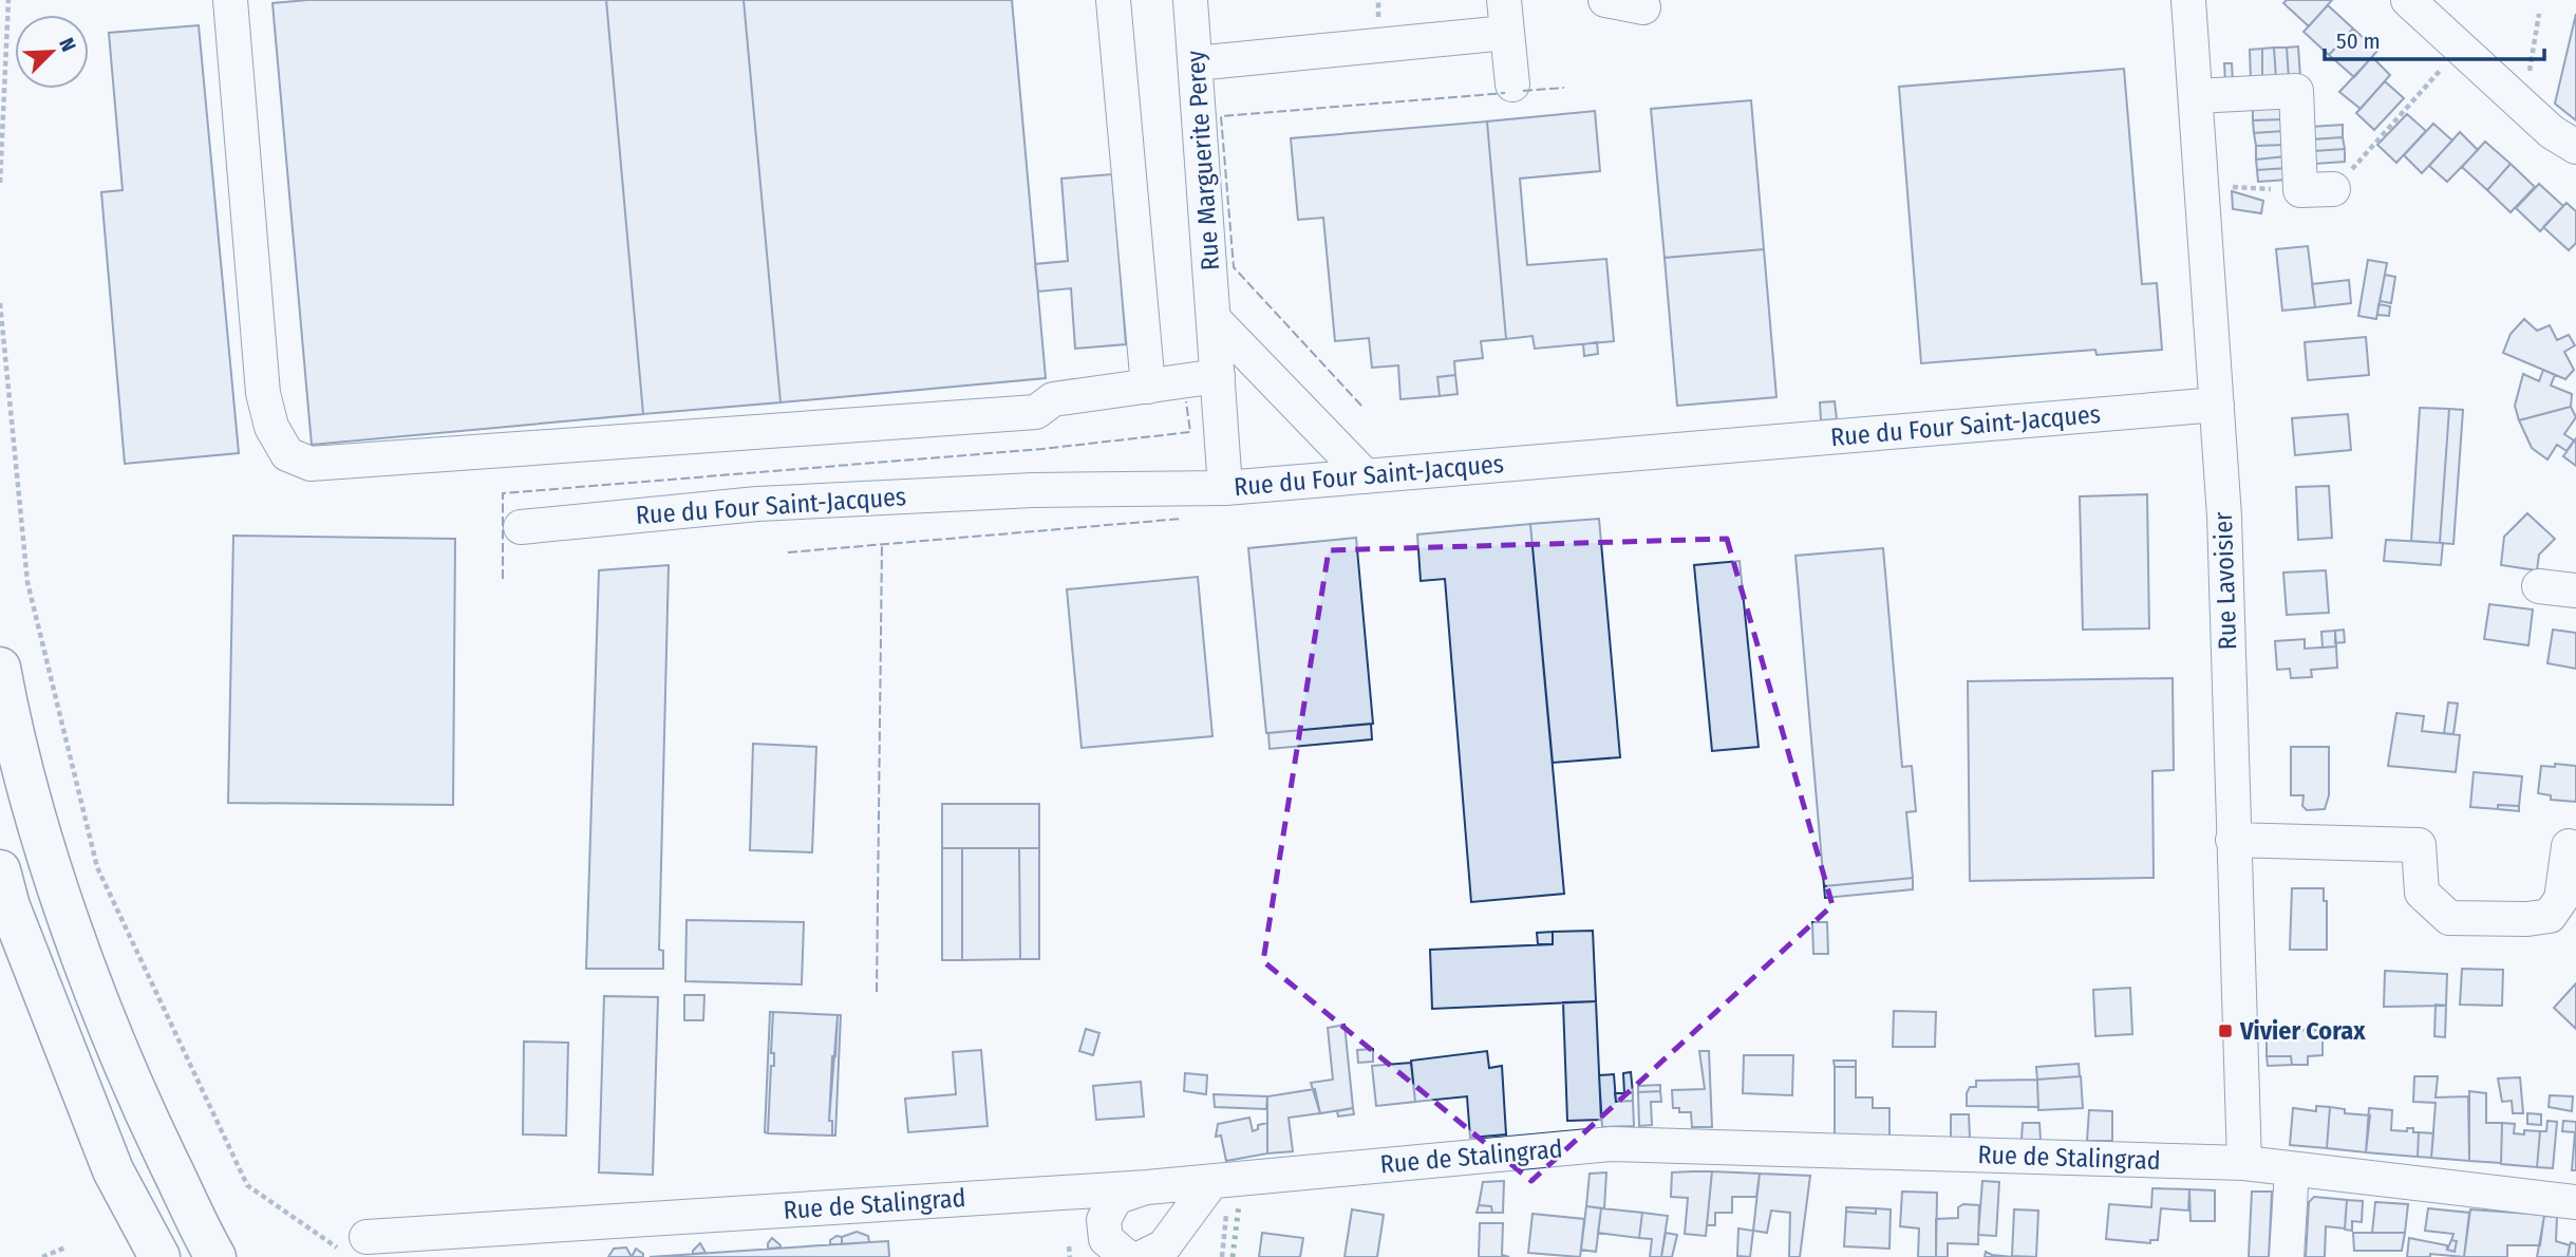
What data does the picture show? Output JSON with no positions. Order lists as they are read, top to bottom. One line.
{"streets":{"street":["Rue Marguerite Perey","Rue du Four Saint-Jacques","Rue Lavoisier","Rue de Stalingrad"]},"crossings":[["Rue Marguerite Perey","Rue du Four Saint-Jacques"],["Rue du Four Saint-Jacques","Rue Lavoisier"],["Rue Lavoisier","Rue de Stalingrad"]],"places":{"transit":["Vivier Corax"]},"scale_bar":"50 m","north":"top right"}
